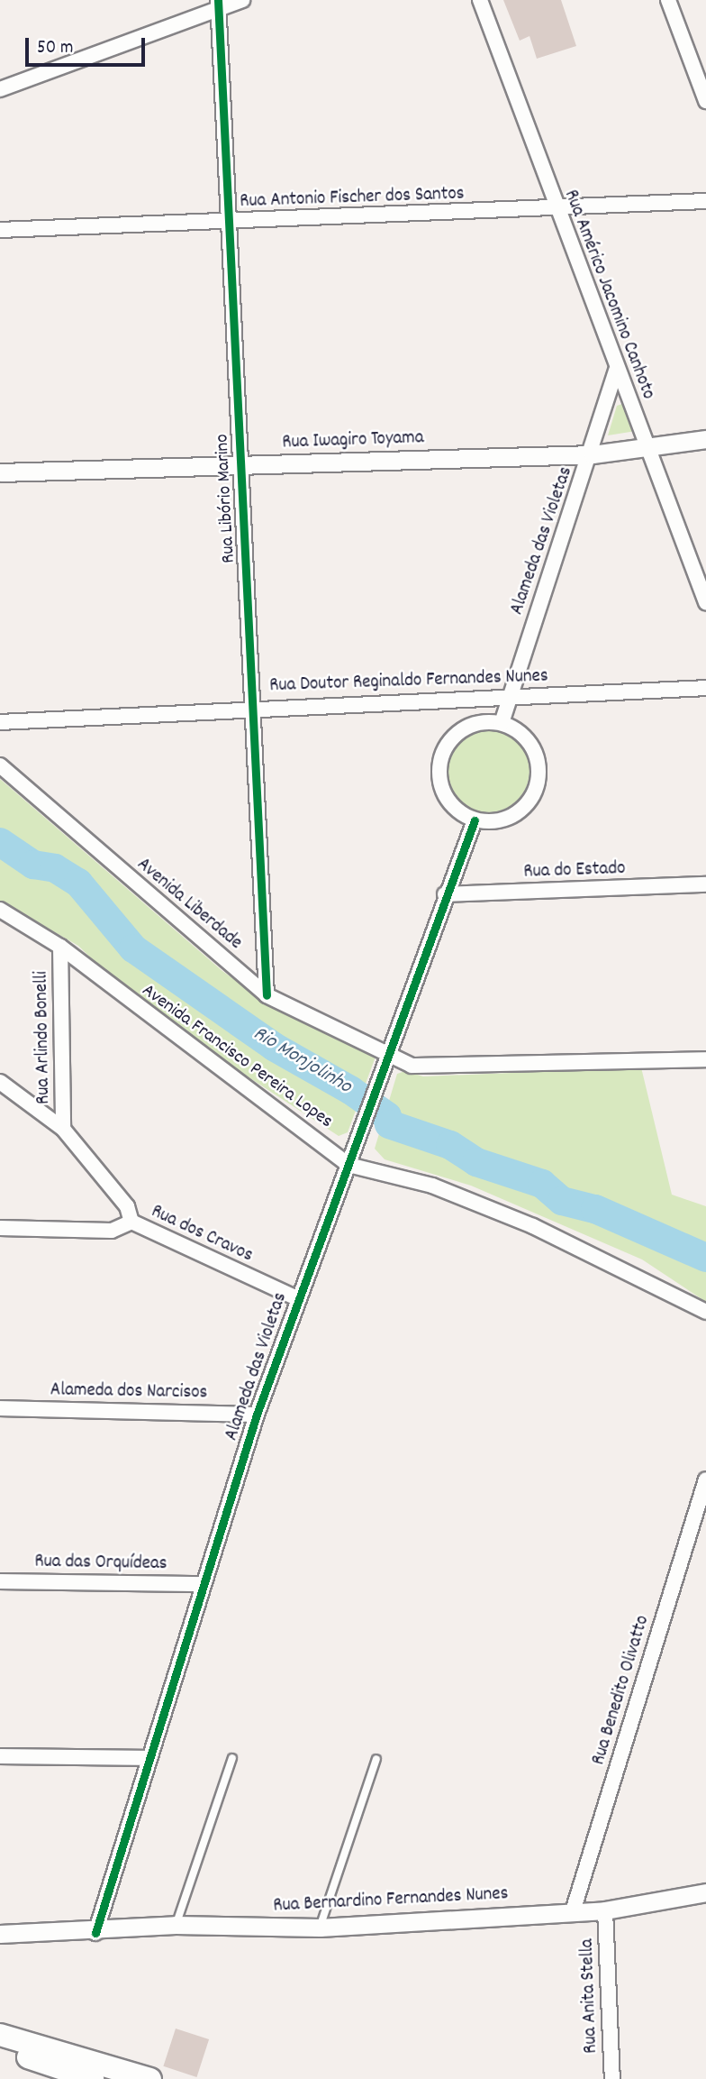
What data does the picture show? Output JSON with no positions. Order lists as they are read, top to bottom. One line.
{"streets":{"street":["Rua Antonio Fischer dos Santos","Rua Américo Jacomino Canhoto","Rua Iwagiro Toyama","Rua Libório Marino","Alameda das Violetas","Rua Doutor Reginaldo Fernandes Nunes","Rua do Estado","Avenida Liberdade","Rua Arlindo Bonelli","Avenida Francisco Pereira Lopes","Rua dos Cravos","Alameda dos Narcisos","Rua das Orquídeas","Rua Benedito Olivatto","Rua Bernardino Fernandes Nunes","Rua Anita Stella"]},"crossings":[["Rua Antonio Fischer dos Santos","Rua Américo Jacomino Canhoto"],["Rua Antonio Fischer dos Santos","Rua Libório Marino"],["Rua Américo Jacomino Canhoto","Rua Iwagiro Toyama"],["Rua Américo Jacomino Canhoto","Alameda das Violetas"],["Rua Iwagiro Toyama","Rua Libório Marino"],["Rua Iwagiro Toyama","Alameda das Violetas"],["Rua Libório Marino","Rua Doutor Reginaldo Fernandes Nunes"],["Rua Libório Marino","Avenida Liberdade"],["Alameda das Violetas","Rua Doutor Reginaldo Fernandes Nunes"],["Alameda das Violetas","Rua do Estado"],["Alameda das Violetas","Avenida Liberdade"],["Alameda das Violetas","Avenida Francisco Pereira Lopes"],["Alameda das Violetas","Rua dos Cravos"],["Alameda das Violetas","Alameda dos Narcisos"],["Alameda das Violetas","Rua das Orquídeas"],["Alameda das Violetas","Rua Bernardino Fernandes Nunes"],["Rua Arlindo Bonelli","Avenida Francisco Pereira Lopes"],["Rua Arlindo Bonelli","Rua dos Cravos"],["Rua Benedito Olivatto","Rua Bernardino Fernandes Nunes"],["Rua Bernardino Fernandes Nunes","Rua Anita Stella"]],"water":["Rio Monjolinho"],"scale_bar":"50 m"}
